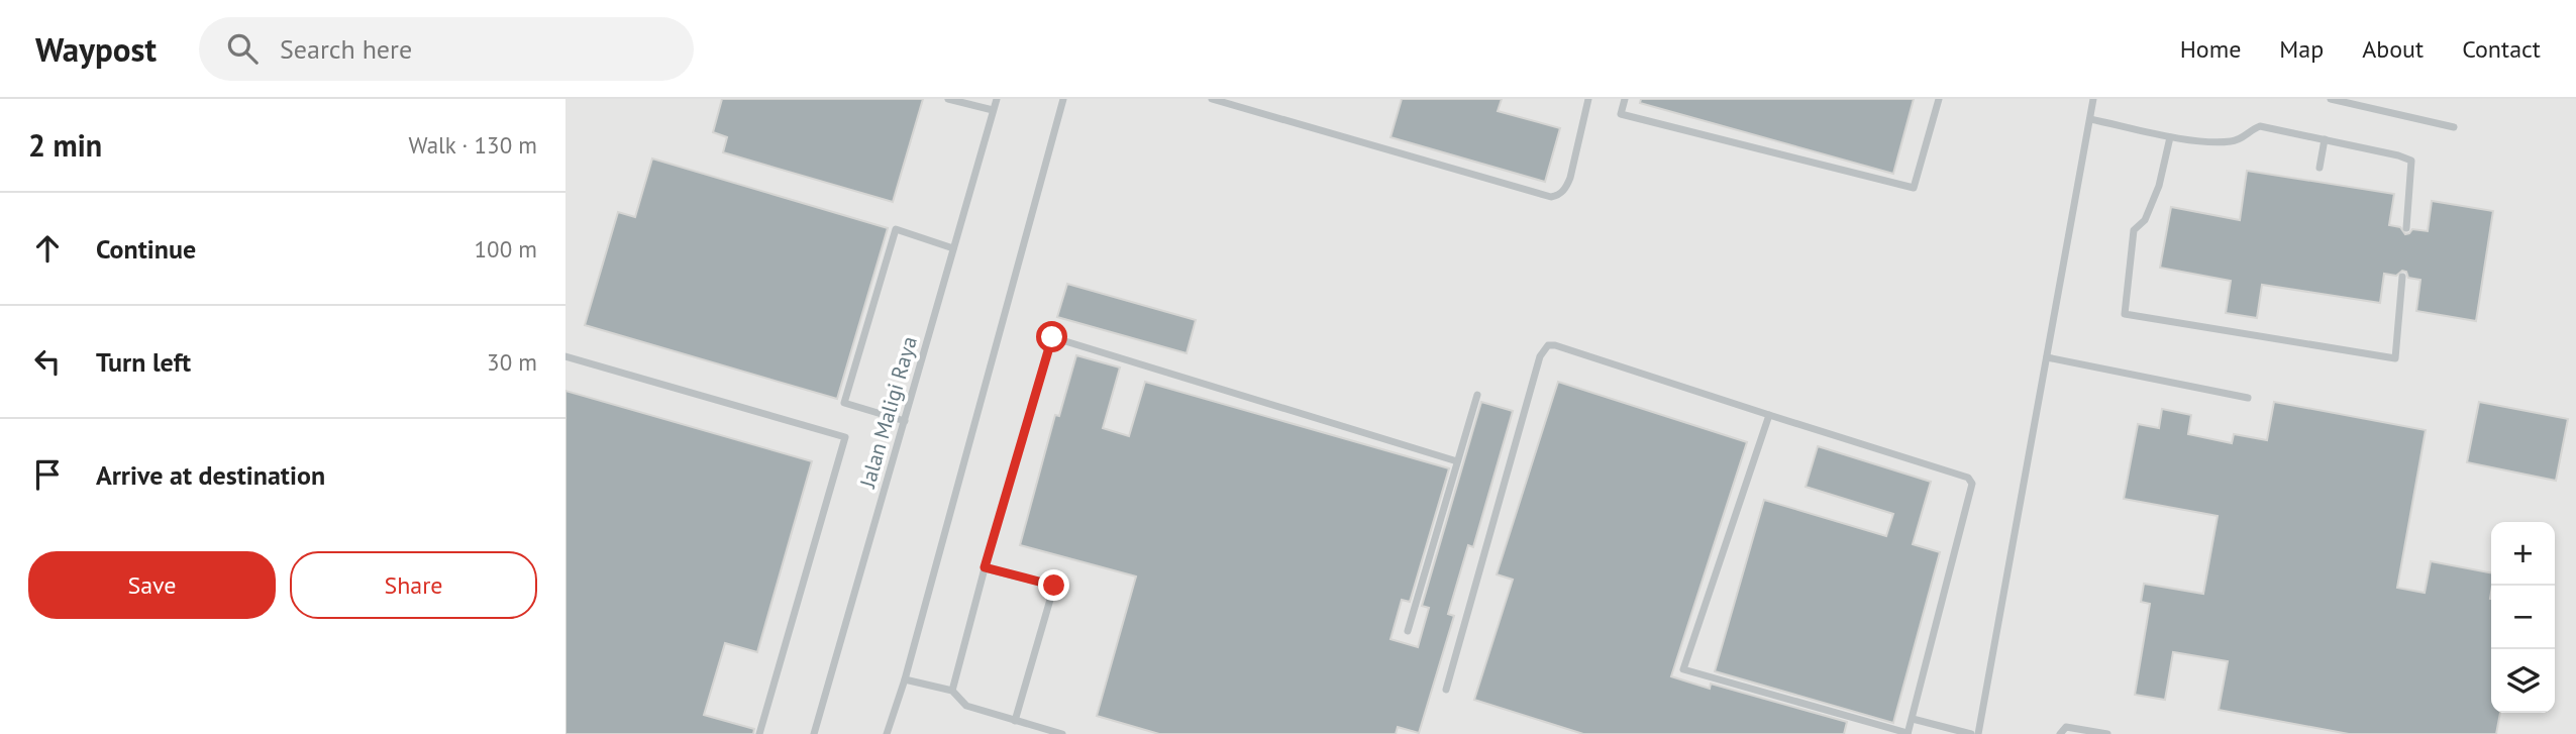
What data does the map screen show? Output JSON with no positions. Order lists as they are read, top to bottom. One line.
{"streets":{"lane":["Jalan Maligi Raya"]},"page":{"header":"Waypost","search":"Search here","nav":["Home","Map","About","Contact"],"heading":["2 min","Walk · 130 m"],"list":[["Continue","100 m"],["Turn left","30 m"],"Arrive at destination"],"map_buttons":["+","−"],"buttons":["Save","Share"]}}
